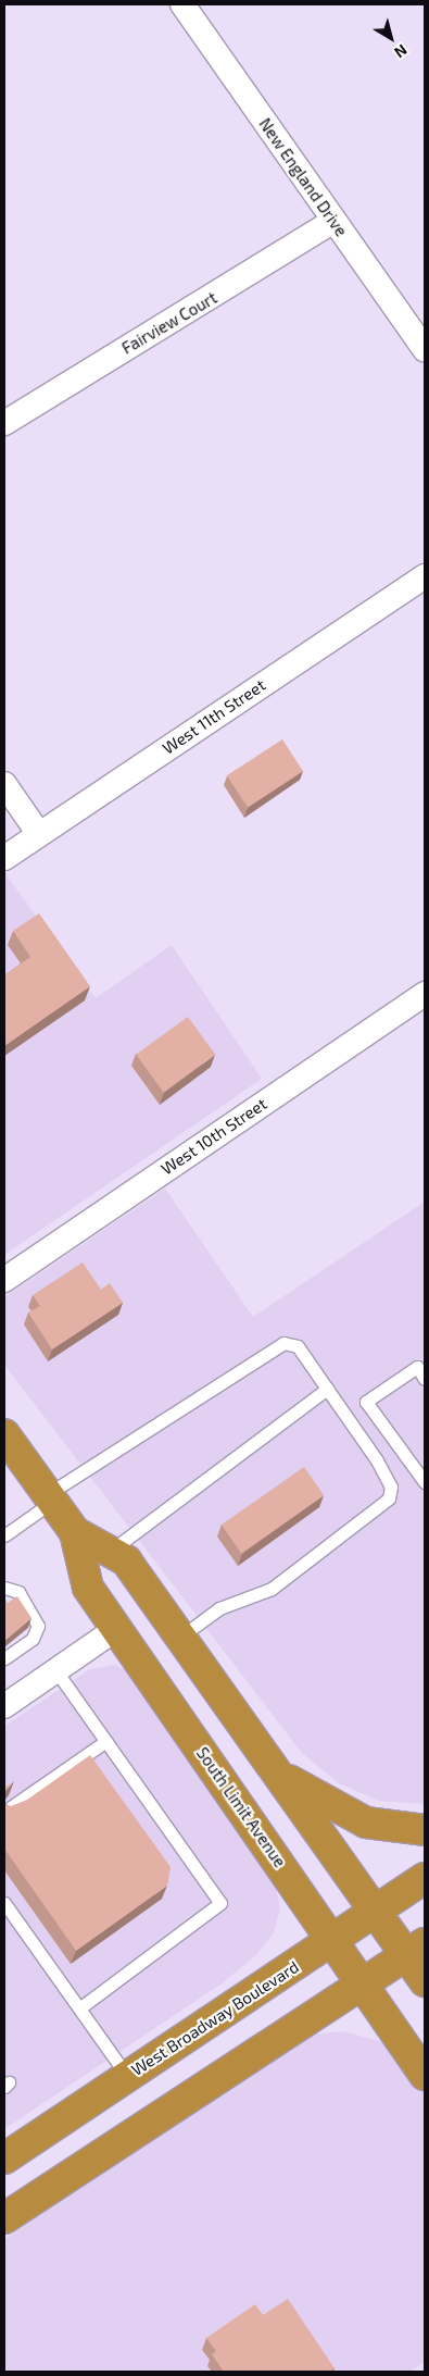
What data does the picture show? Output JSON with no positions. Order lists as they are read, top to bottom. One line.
{"streets":{"highway":["South Limit Avenue","West Broadway Boulevard"],"street":["New England Drive","Fairview Court","West 11th Street","West 10th Street"]},"crossings":[["New England Drive","Fairview Court"],["South Limit Avenue","West Broadway Boulevard"]],"north":"bottom right"}
